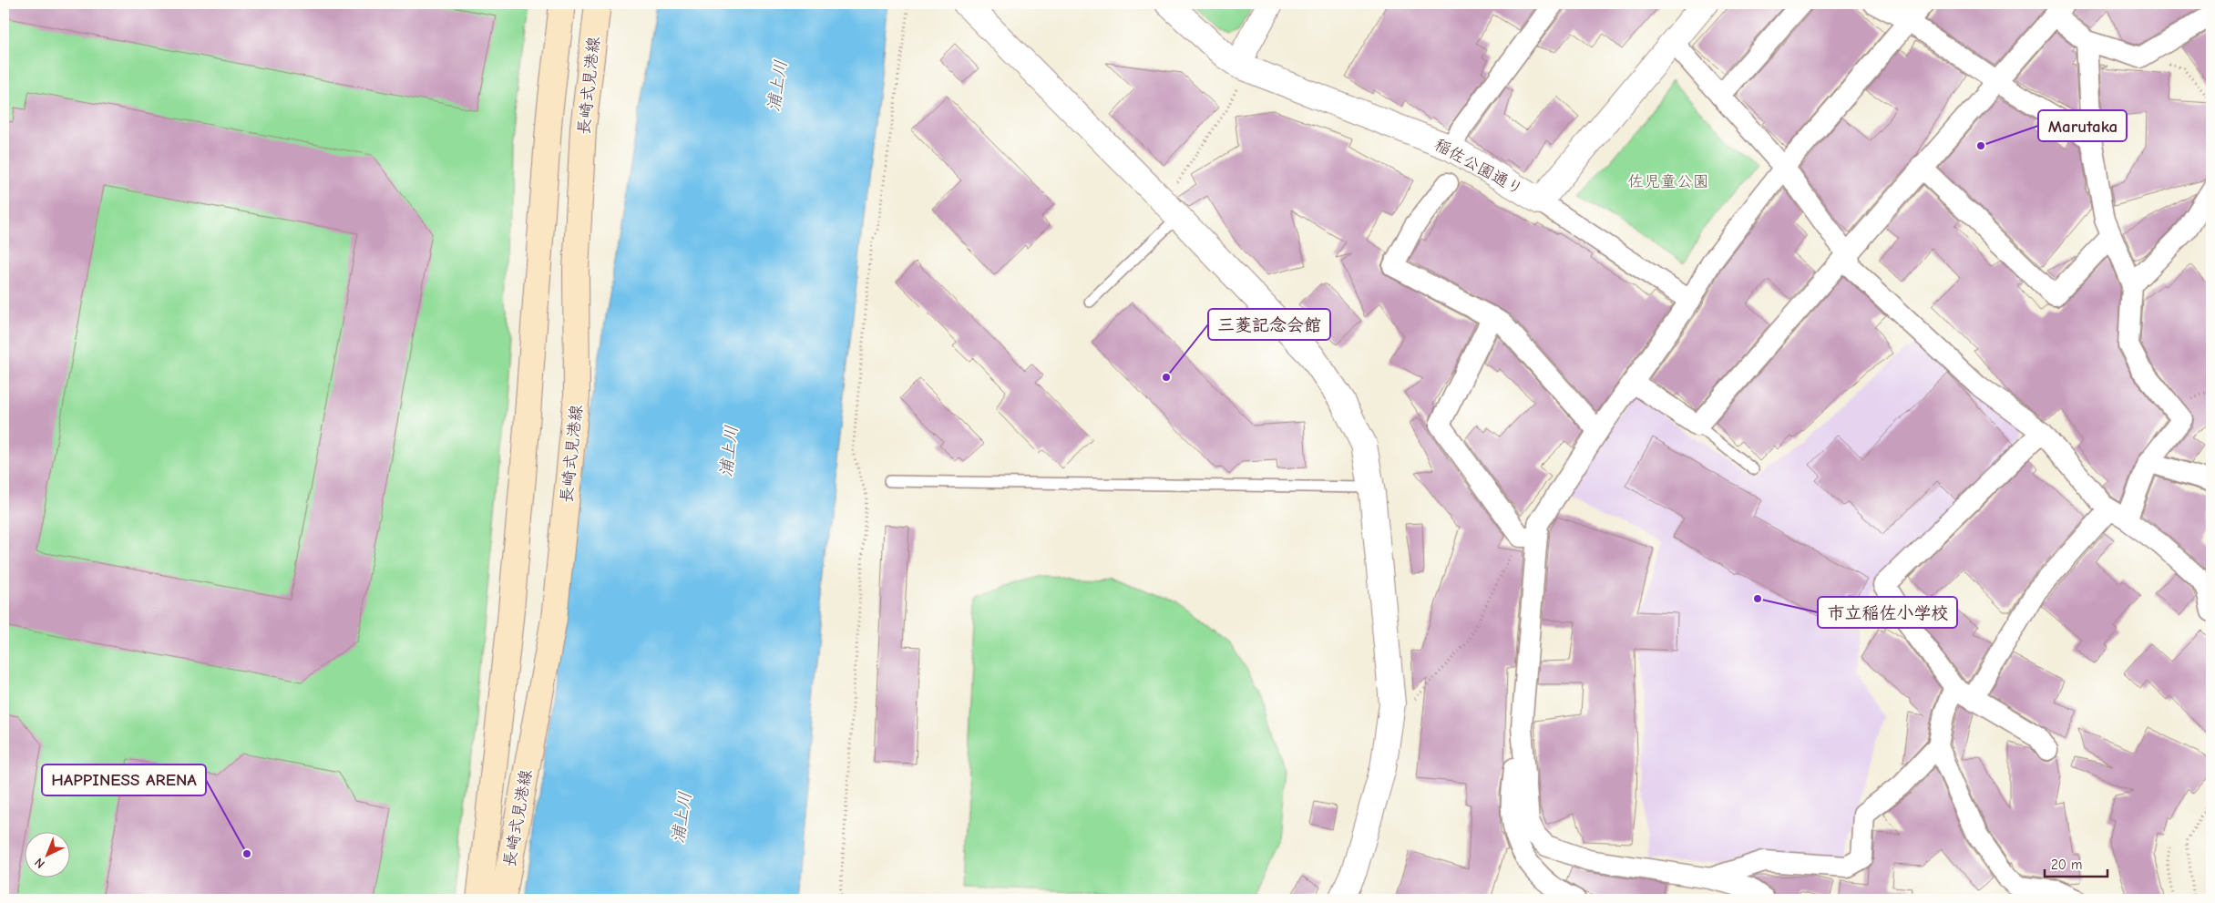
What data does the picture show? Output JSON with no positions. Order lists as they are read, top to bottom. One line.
{"streets":{"main road":["長崎式見港線"],"street":["稲佐公園通り"]},"water":["浦上川"],"parks":["佐児童公園"],"places":["Marutaka","三菱記念会館","市立稲佐小学校","HAPPINESS ARENA"],"scale_bar":"20 m","north":"bottom left"}
